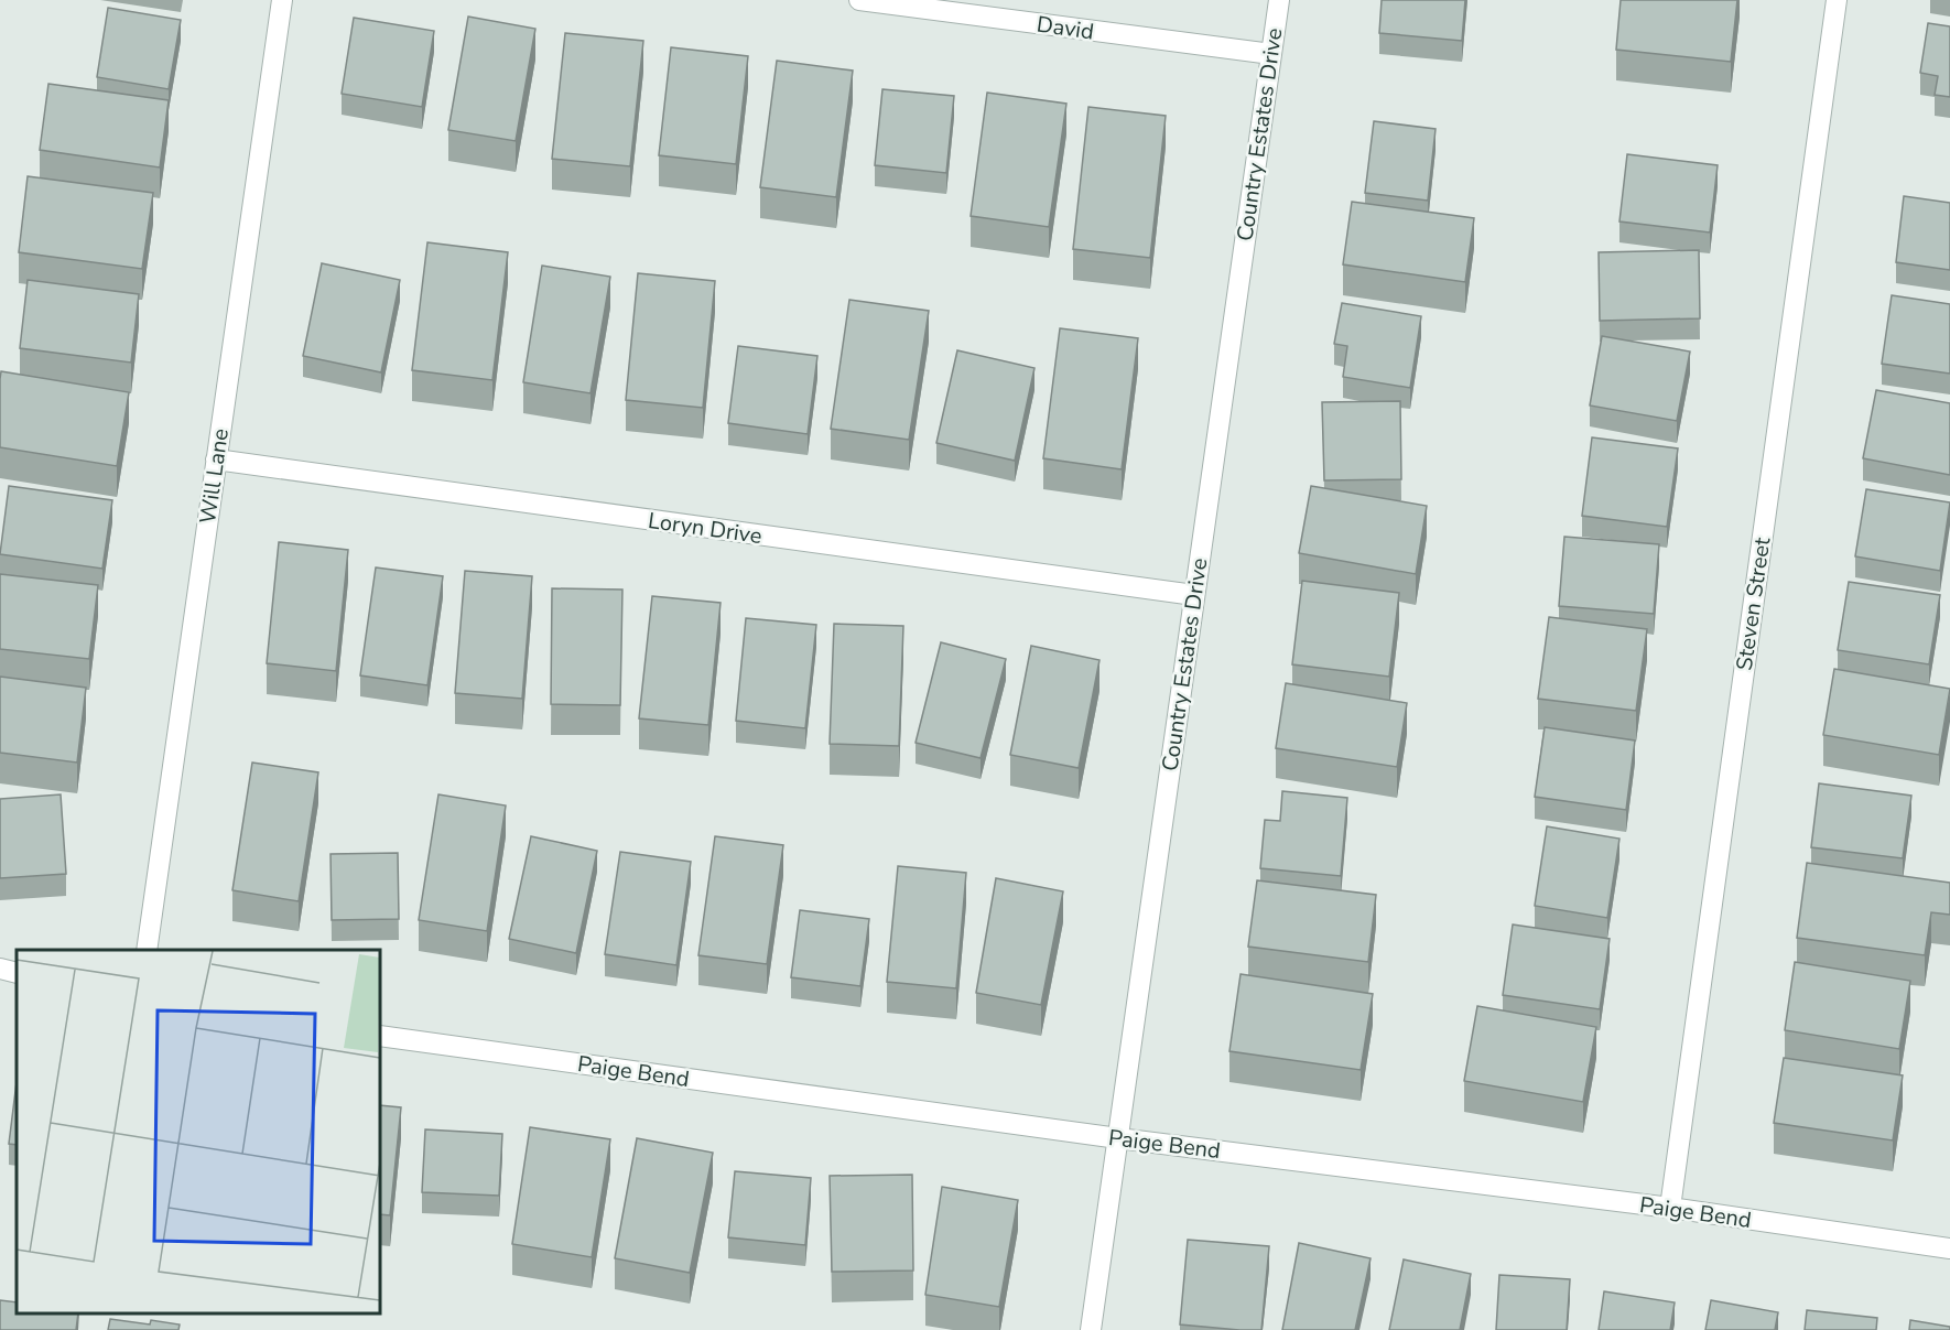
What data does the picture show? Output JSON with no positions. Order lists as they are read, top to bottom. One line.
{"streets":{"street":["David","Country Estates Drive","Will Lane","Loryn Drive","Steven Street","Paige Bend"]},"crossings":[["David","Country Estates Drive"],["Country Estates Drive","Loryn Drive"],["Country Estates Drive","Paige Bend"],["Will Lane","Loryn Drive"],["Steven Street","Paige Bend"]]}
